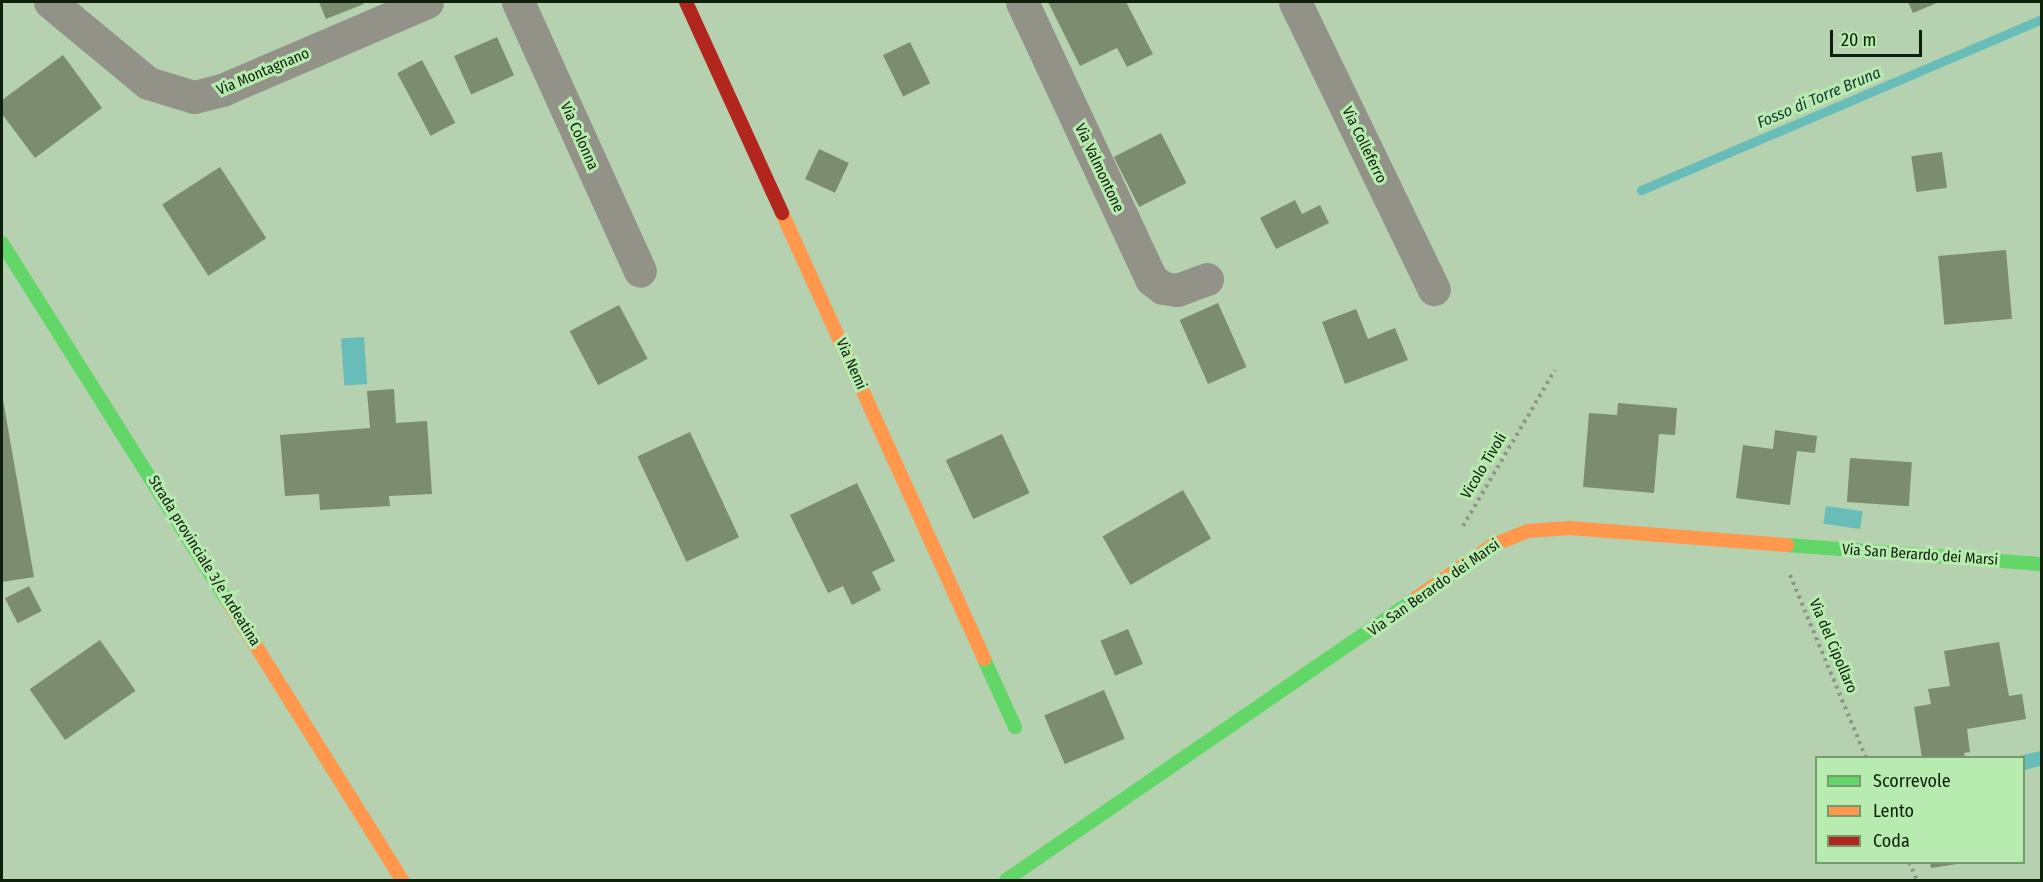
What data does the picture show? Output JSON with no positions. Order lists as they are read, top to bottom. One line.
{"streets":{"street":["Via Montagnano","Via Colonna","Via Colleferro","Via Valmontone","Via Nemi","Via San Berardo dei Marsi","Strada provinciale 3/e Ardeatina"],"path":["Vicolo Tivoli","Via del Cipollaro"]},"crossings":[["Via San Berardo dei Marsi","Via del Cipollaro"]],"water":["Fosso di Torre Bruna"],"legend":["Scorrevole","Lento","Coda"],"scale_bar":"20 m"}
